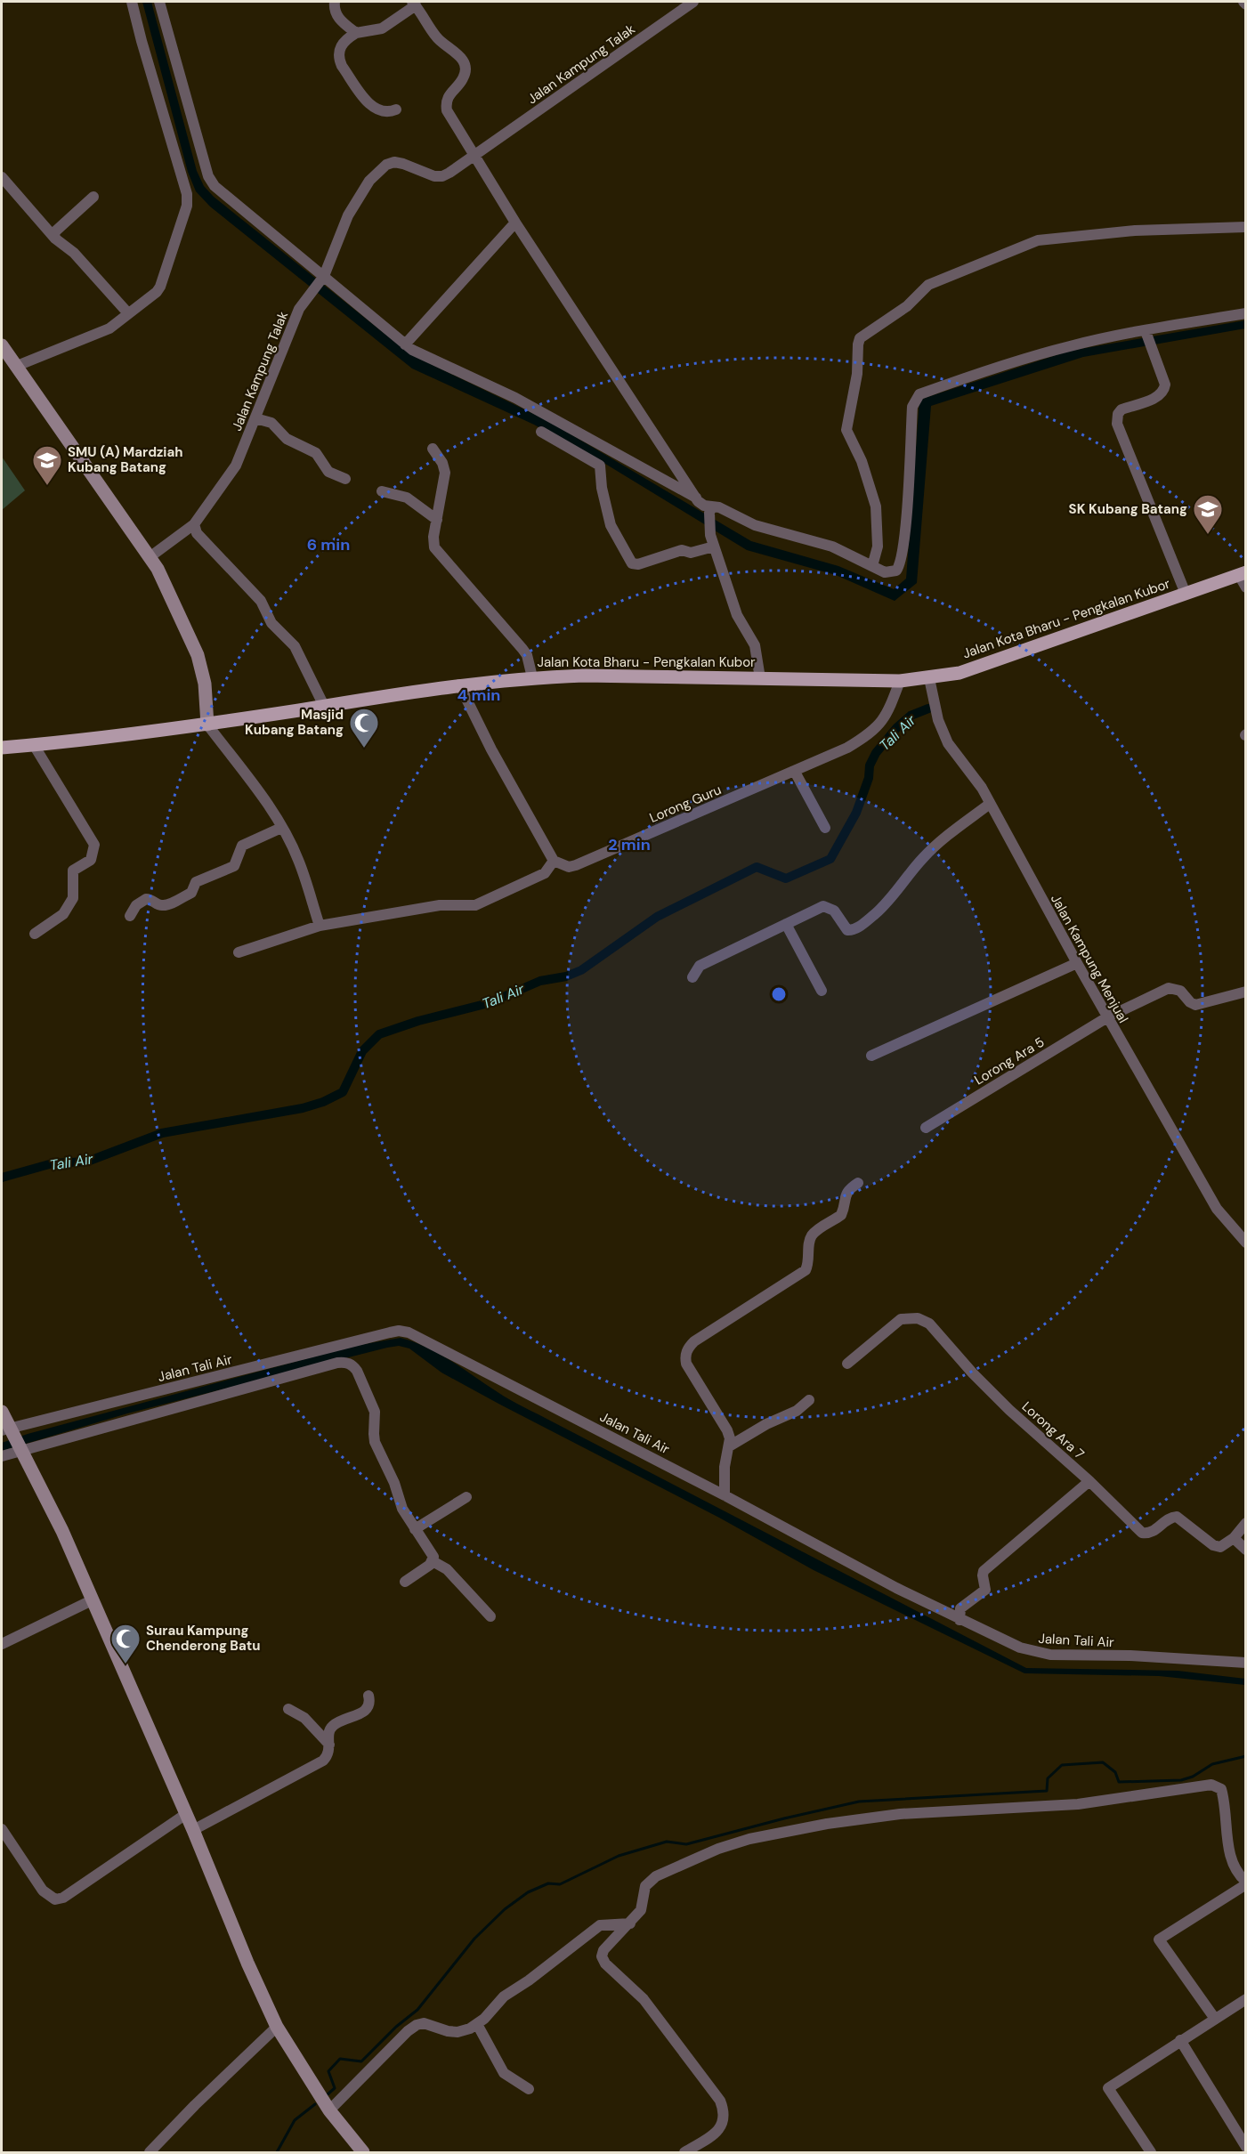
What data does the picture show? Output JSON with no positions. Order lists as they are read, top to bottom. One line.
{"streets":{"main road":["Jalan Kota Bharu - Pengkalan Kubor"],"street":["Jalan Kampung Talak","Lorong Guru","Jalan Kampung Menjual","Lorong Ara 5","Jalan Tali Air","Lorong Ara 7"]},"crossings":[["Jalan Kota Bharu - Pengkalan Kubor","Lorong Guru"],["Jalan Kota Bharu - Pengkalan Kubor","Jalan Kampung Menjual"],["Jalan Kampung Menjual","Lorong Ara 5"]],"water":["Tali Air"],"places":{"school or university":["SMU (A) Mardziah Kubang Batang","SK Kubang Batang"],"mosque":["Masjid Kubang Batang","Surau Kampung Chenderong Batu"]},"rings":["6 min","4 min","2 min"]}
